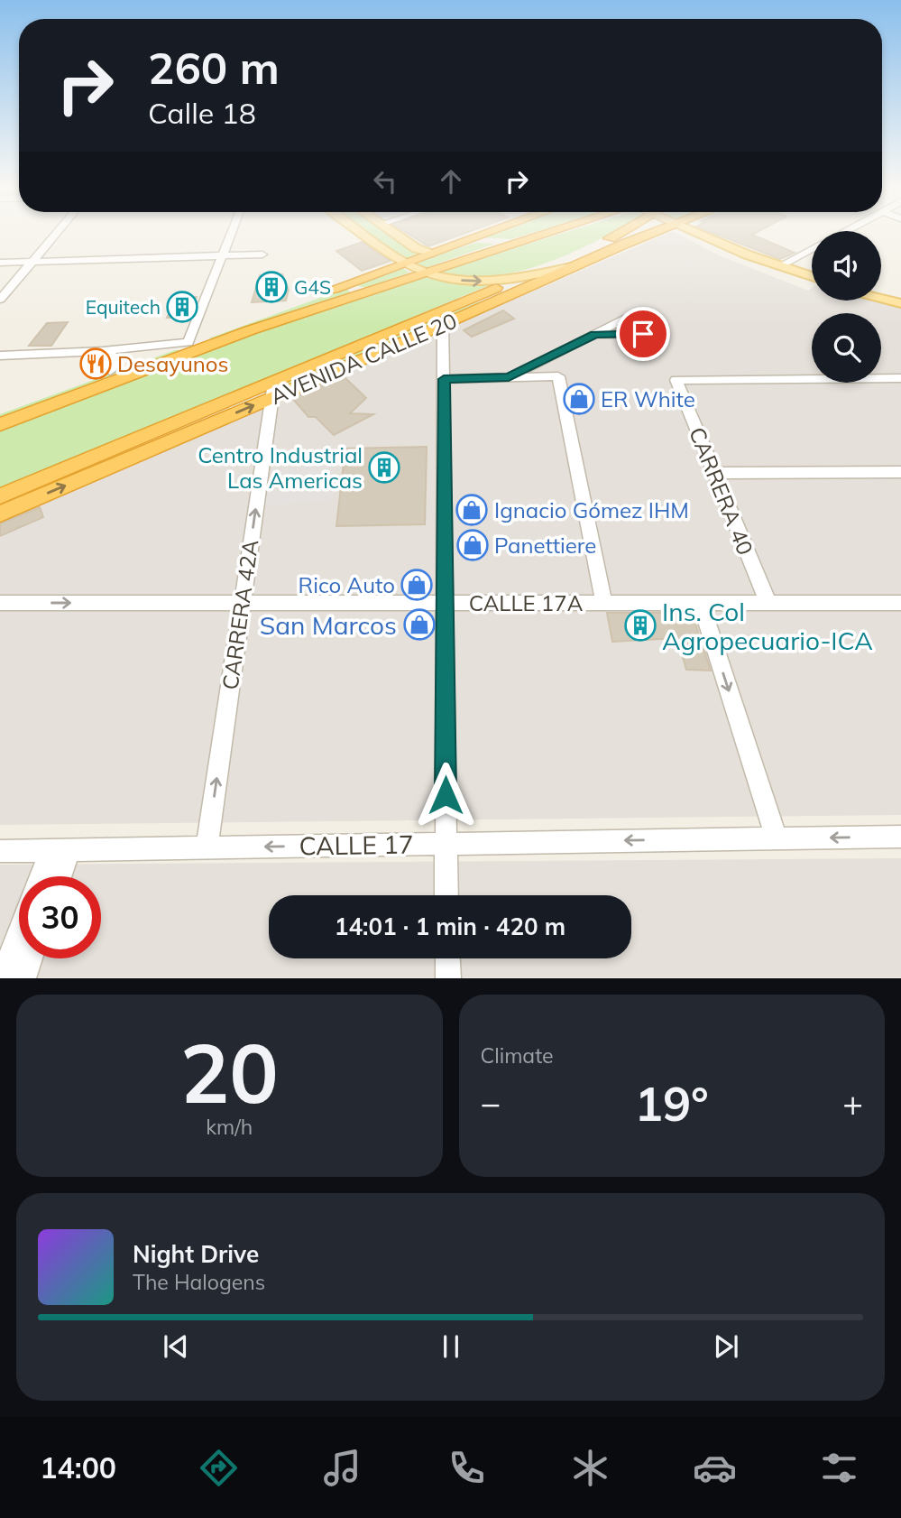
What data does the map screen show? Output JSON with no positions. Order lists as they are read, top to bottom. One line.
{"streets":{"highway":["AVENIDA CALLE 20"],"street":["CARRERA 40","CALLE 17A","CARRERA 42A","CALLE 17"]},"crossings":[["AVENIDA CALLE 20","CARRERA 42A"],["CARRERA 40","CALLE 17A"],["CALLE 17A","CARRERA 42A"],["CARRERA 42A","CALLE 17"]],"one_way":["CARRERA 42A","CALLE 17"],"places":{"building":["G4S","Equitech","Centro Industrial Las Americas","Ins. Col Agropecuario-ICA"],"restaurant":["Desayunos"],"shop":["ER White","Ignacio Gómez IHM","Panettiere","Rico Auto","San Marcos"]},"page":{"turn":["260 m","Calle 18"],"limit":"30","trip":"14:01 · 1 min · 420 m","tile":[["20","km/h"],"Climate"],"heat":["−","19°","+"],"song":["Night Drive","The Halogens"],"tabs":"14:00"}}
